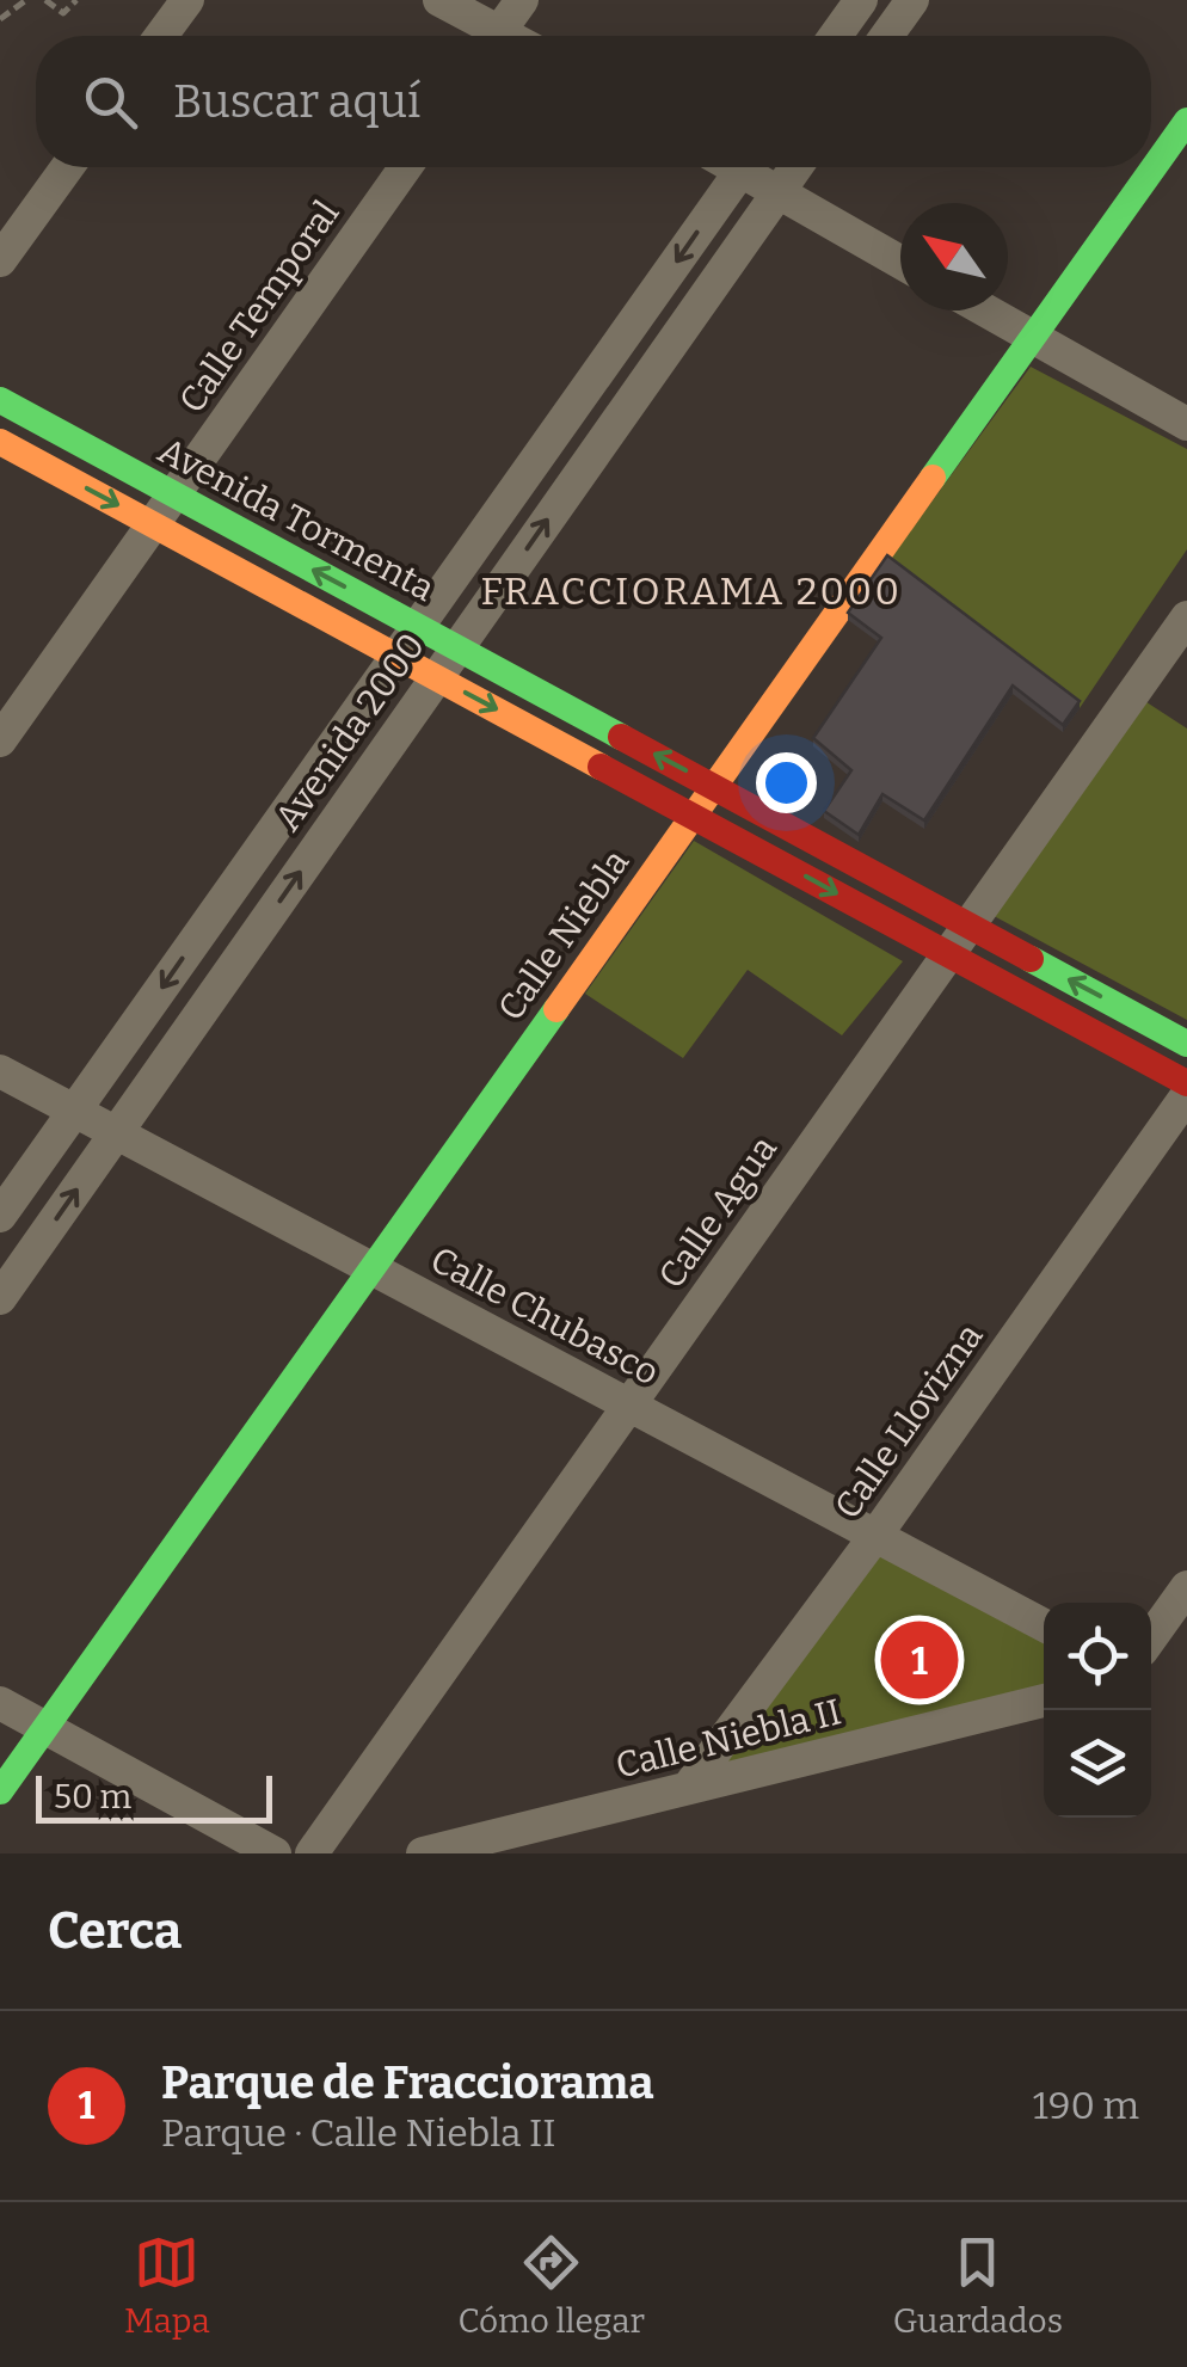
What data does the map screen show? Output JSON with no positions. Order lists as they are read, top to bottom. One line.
{"streets":{"street":["Calle Temporal","Avenida Tormenta","Avenida 2000","Calle Niebla","Calle Agua","Calle Chubasco","Calle Llovizna","Calle Niebla II"]},"crossings":[["Calle Temporal","Avenida Tormenta"],["Avenida Tormenta","Avenida 2000"],["Avenida Tormenta","Calle Niebla"],["Avenida Tormenta","Calle Agua"],["Avenida 2000","Calle Chubasco"],["Calle Niebla","Calle Chubasco"],["Calle Agua","Calle Chubasco"],["Calle Chubasco","Calle Llovizna"],["Calle Llovizna","Calle Niebla II"]],"districts":["FRACCIORAMA 2000"],"scale_bar":"50 m","north":"top left","page":{"search":"Buscar aquí","pins":"1","scale":"50 m","heading":"Cerca","list":[{"mark":"1","name":"Parque de Fracciorama","note":"Parque · Calle Niebla II","value":"190 m"}],"nav":["Mapa","Cómo llegar","Guardados"]}}
